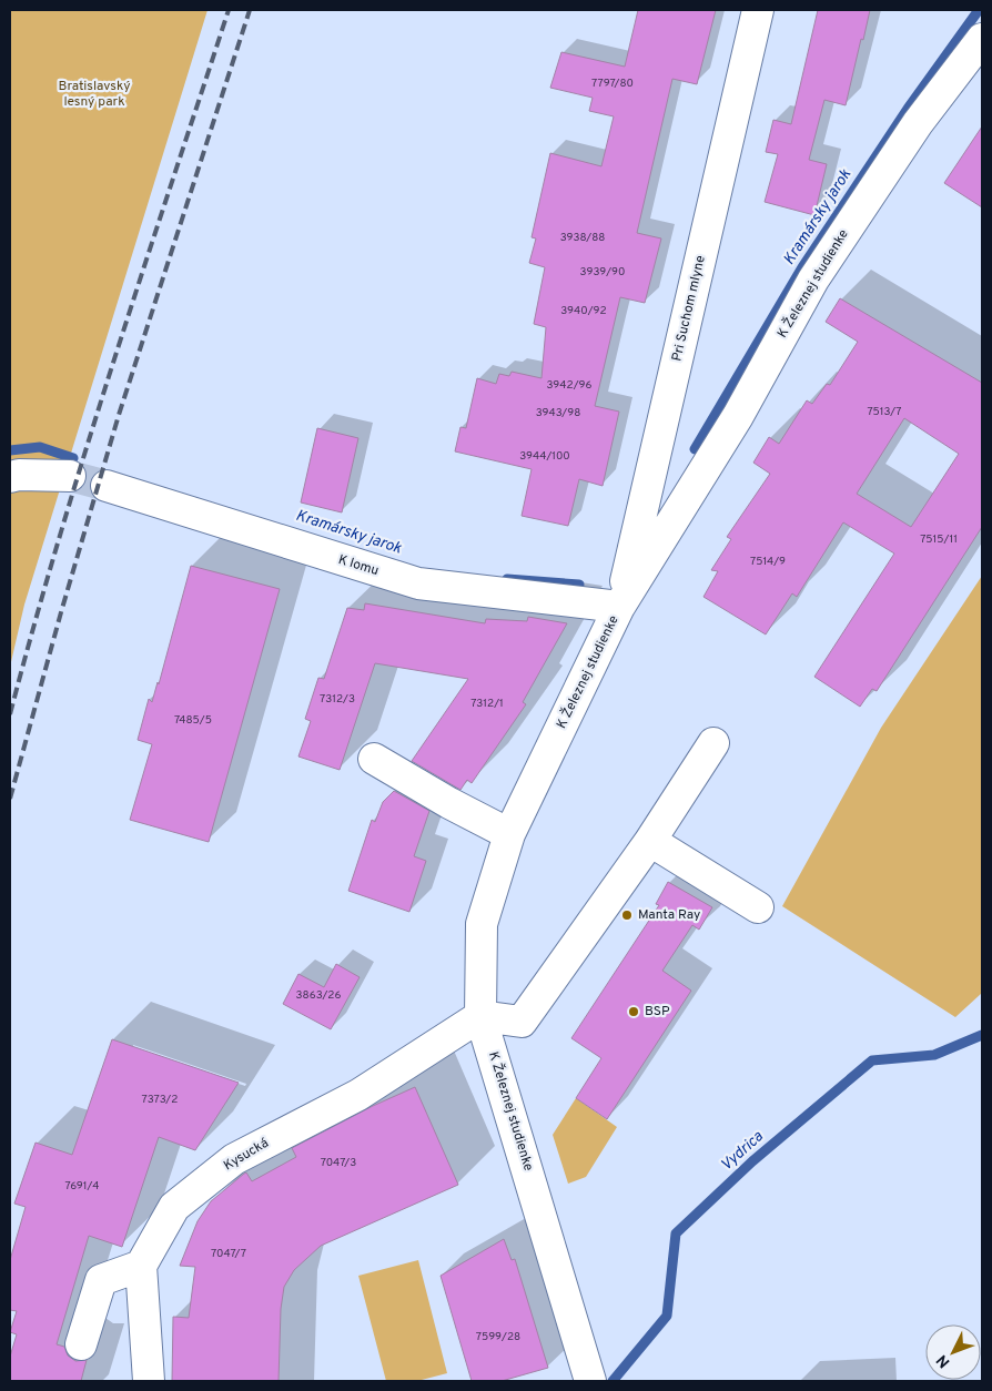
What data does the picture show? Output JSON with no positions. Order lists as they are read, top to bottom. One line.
{"streets":{"street":["K Železnej studienke","Pri Suchom mlyne","K lomu","Kysucká"]},"crossings":[["K Železnej studienke","Pri Suchom mlyne"],["K Železnej studienke","K lomu"],["K Železnej studienke","Kysucká"],["Pri Suchom mlyne","K lomu"]],"water":["Kramársky jarok","Vydrica"],"parks":["Bratislavský lesný park"],"places":["Manta Ray","BSP"],"house_numbers":["7797/80","3938/88","3939/90","3940/92","3942/96","7513/7","3943/98","3944/100","7515/11","7514/9","7312/3","7312/1","7485/5","3863/26","7373/2","7047/3","7691/4","7047/7","7599/28"],"north":"bottom left"}
